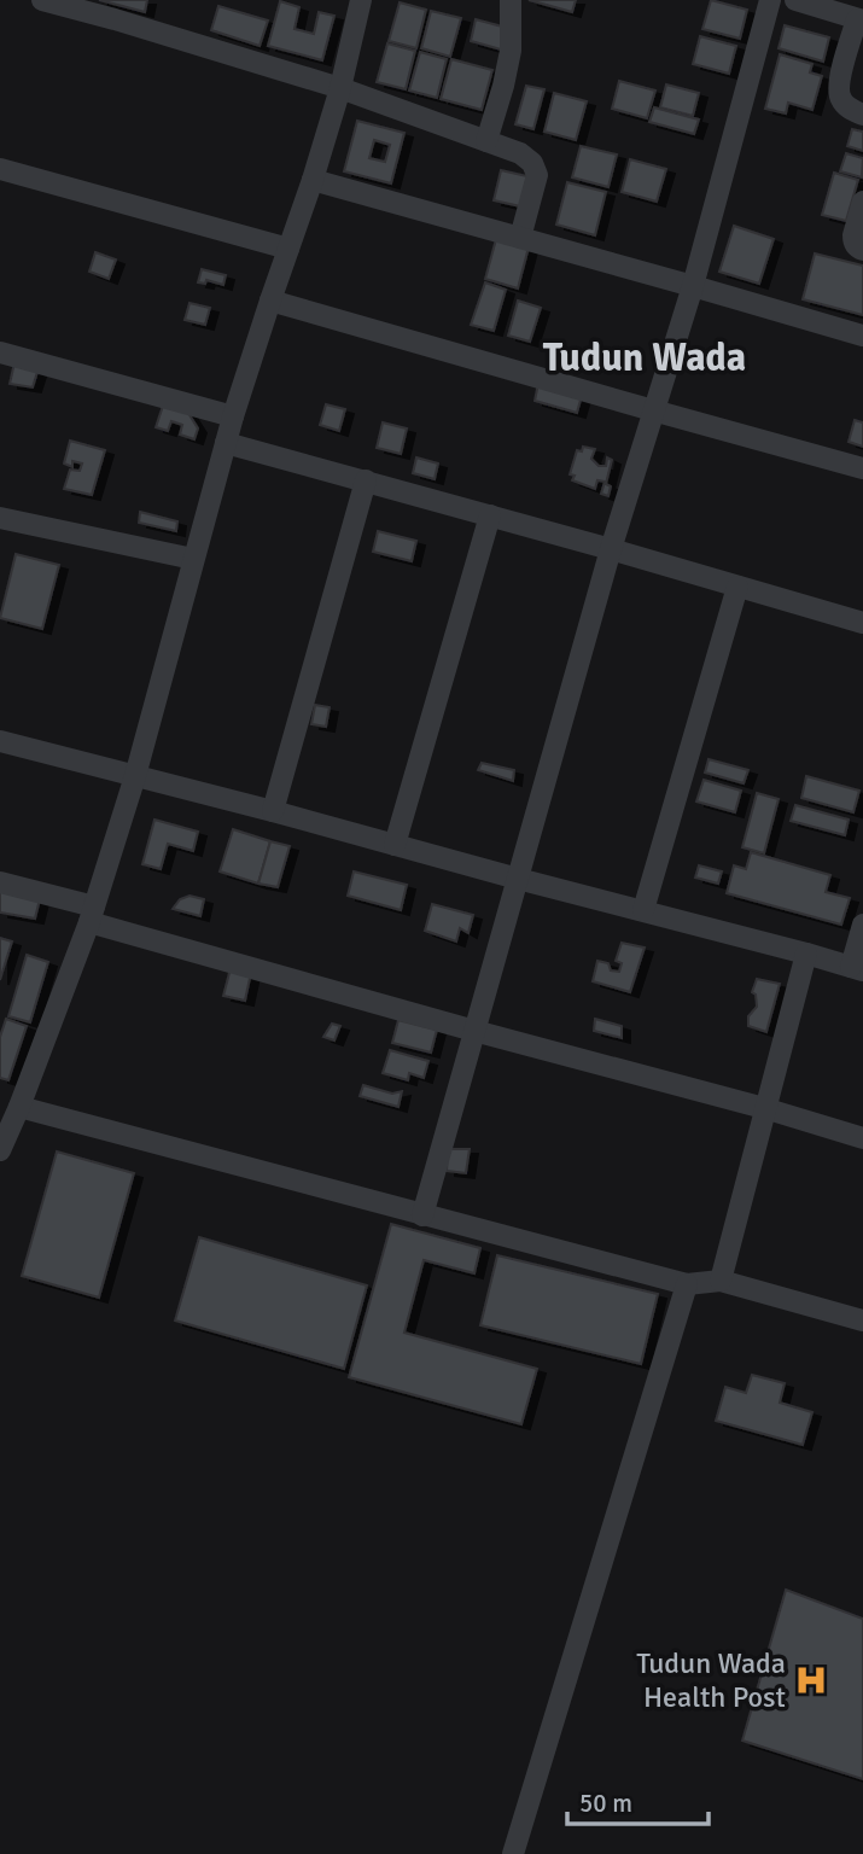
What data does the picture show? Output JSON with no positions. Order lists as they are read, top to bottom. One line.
{"districts":["Tudun Wada"],"places":{"hospital":["Tudun Wada Health Post"]},"scale_bar":"50 m"}
